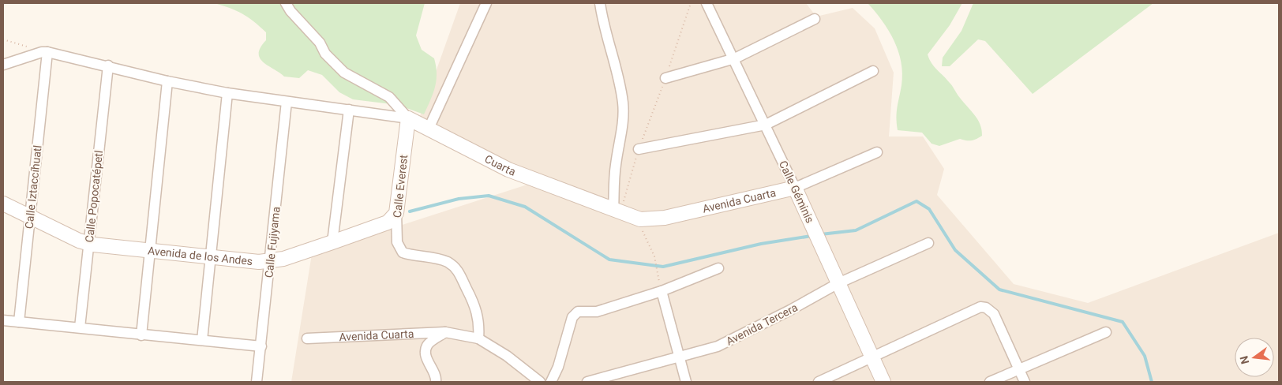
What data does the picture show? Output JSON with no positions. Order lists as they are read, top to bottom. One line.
{"streets":{"street":["Cuarta","Calle Everest","Calle Iztaccíhuatl","Calle Géminis","Calle Popocatépetl","Avenida Cuarta","Calle Fujiyama","Avenida de los Andes","Avenida Tercera"]},"crossings":[["Cuarta","Calle Everest"],["Cuarta","Avenida Cuarta"],["Calle Everest","Avenida Cuarta"],["Calle Everest","Avenida de los Andes"],["Calle Iztaccíhuatl","Avenida de los Andes"],["Calle Géminis","Avenida Cuarta"],["Calle Géminis","Avenida Tercera"],["Calle Popocatépetl","Avenida de los Andes"],["Calle Fujiyama","Avenida de los Andes"]],"north":"left"}
